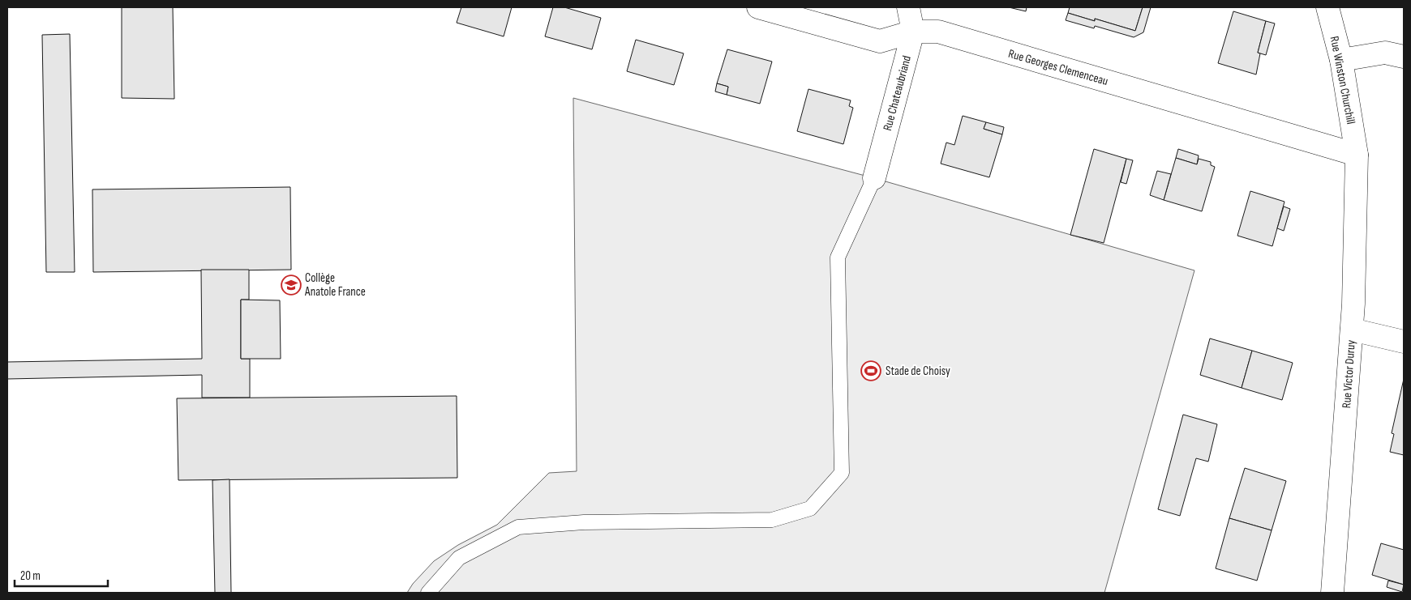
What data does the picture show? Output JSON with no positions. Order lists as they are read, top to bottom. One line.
{"streets":{"street":["Rue Georges Clemenceau","Rue Winston Churchill","Rue Chateaubriand","Rue Victor Duruy"]},"crossings":[["Rue Georges Clemenceau","Rue Winston Churchill"],["Rue Georges Clemenceau","Rue Chateaubriand"],["Rue Georges Clemenceau","Rue Victor Duruy"],["Rue Winston Churchill","Rue Victor Duruy"]],"places":{"school or university":["Collège Anatole France"],"sports":["Stade de Choisy"]},"scale_bar":"20 m"}
